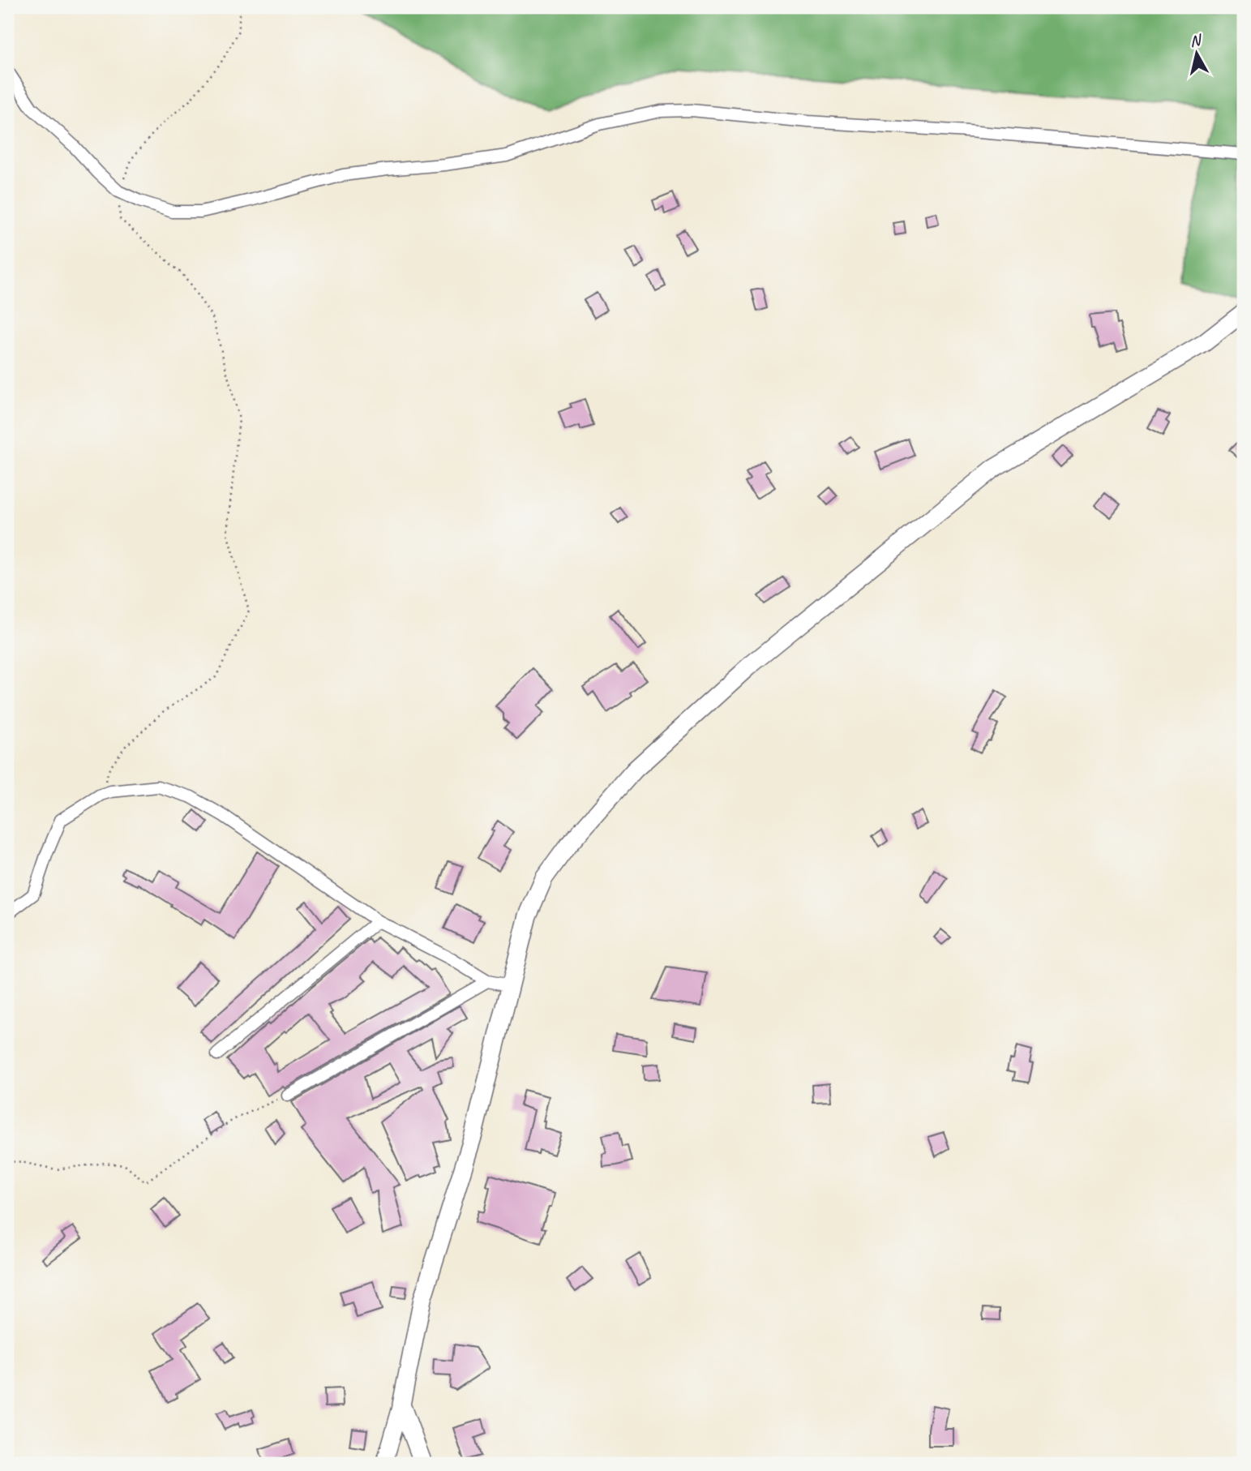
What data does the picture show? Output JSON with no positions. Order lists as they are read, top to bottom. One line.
{"north":"top"}
